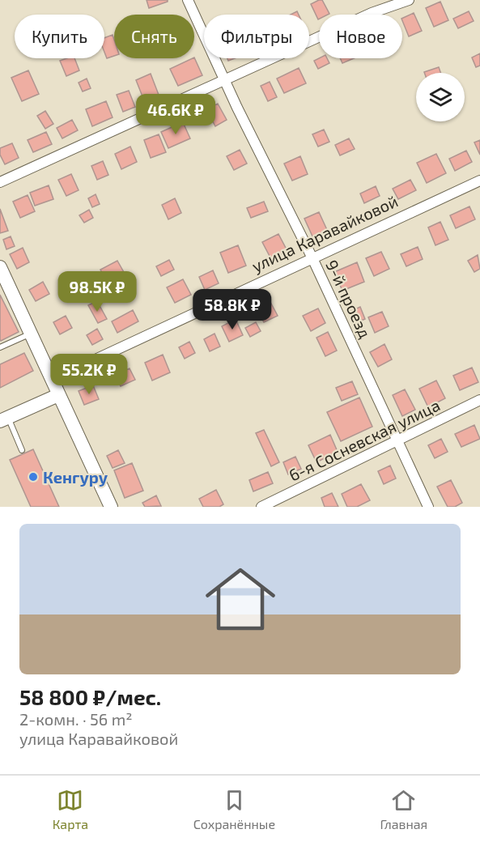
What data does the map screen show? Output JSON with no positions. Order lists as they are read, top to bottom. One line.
{"streets":{"street":["улица Каравайковой","9-й проезд","6-я Сосневская улица"]},"crossings":[["улица Каравайковой","9-й проезд"],["9-й проезд","6-я Сосневская улица"]],"places":["Кенгуру"],"page":{"chip":["Купить","Снять","Фильтры","Новое"],"price":["46.6K ₽","98.5K ₽","58.8K ₽","55.2K ₽"],"list":[{"name":"58 800 ₽/мес.","note":"2-комн. · 56 m² · улица Каравайковой"}],"tabs":["Карта","Сохранённые","Главная"]}}
